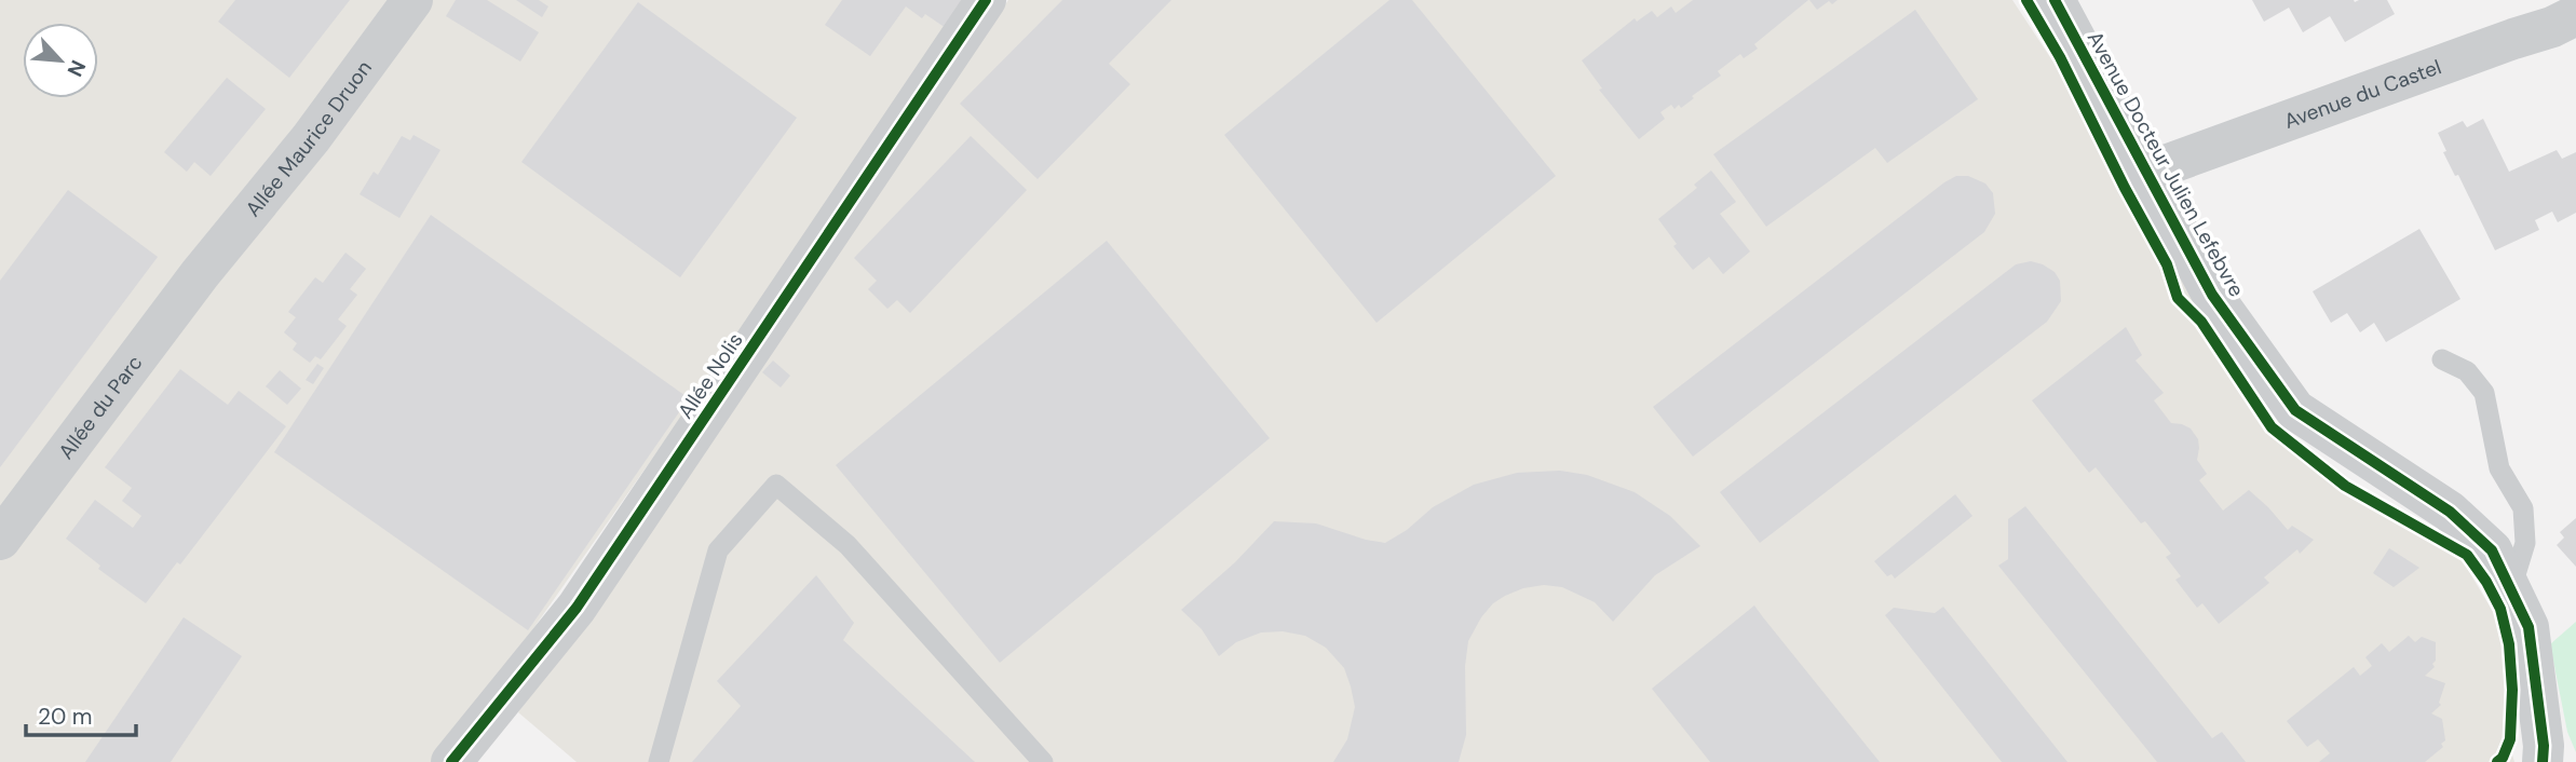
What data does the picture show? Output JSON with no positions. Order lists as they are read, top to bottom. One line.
{"streets":{"street":["Avenue du Castel","Allée Maurice Druon","Avenue Docteur Julien Lefebvre","Allée Nolis","Allée du Parc"]},"crossings":[["Avenue du Castel","Avenue Docteur Julien Lefebvre"],["Allée Maurice Druon","Allée du Parc"]],"scale_bar":"20 m","north":"bottom right"}
